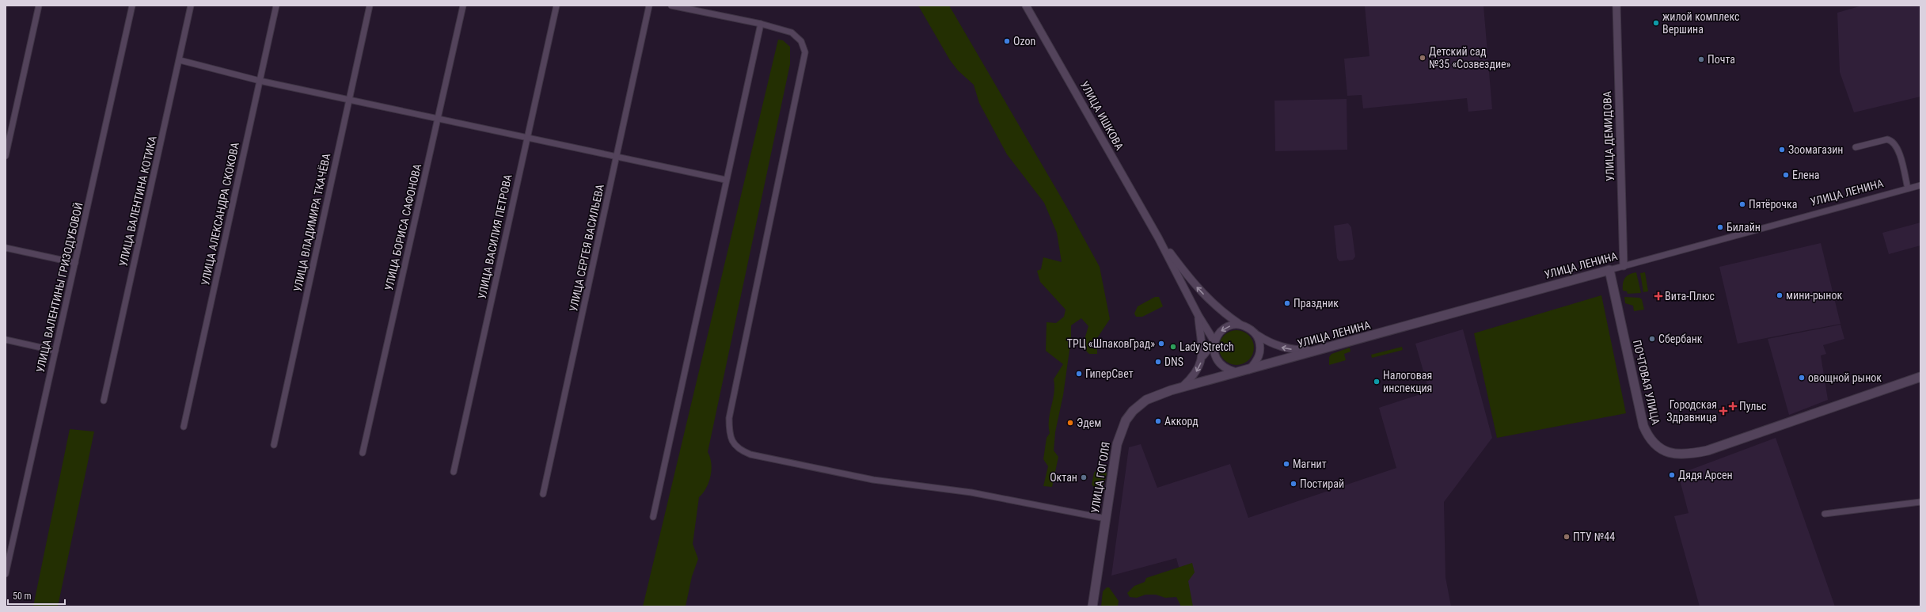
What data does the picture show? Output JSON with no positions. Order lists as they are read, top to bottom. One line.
{"streets":{"main road":["УЛИЦА ЛЕНИНА","ПОЧТОВАЯ УЛИЦА","УЛИЦА ГОГОЛЯ"],"street":["УЛИЦА ИШКОВА","УЛИЦА ДЕМИДОВА","УЛИЦА ВАЛЕНТИНА КОТИКА","УЛИЦА АЛЕКСАНДРА СКОКОВА","УЛИЦА ВЛАДИМИРА ТКАЧЁВА","УЛИЦА БОРИСА САФОНОВА","УЛИЦА ВАСИЛИЯ ПЕТРОВА","УЛИЦА СЕРГЕЯ ВАСИЛЬЕВА","УЛИЦА ВАЛЕНТИНЫ ГРИЗОДУБОВОЙ"]},"crossings":[["УЛИЦА ИШКОВА","УЛИЦА ЛЕНИНА"],["УЛИЦА ИШКОВА","УЛИЦА ГОГОЛЯ"],["УЛИЦА ДЕМИДОВА","УЛИЦА ЛЕНИНА"],["УЛИЦА ЛЕНИНА","ПОЧТОВАЯ УЛИЦА"],["УЛИЦА ЛЕНИНА","УЛИЦА ГОГОЛЯ"]],"places":{"other":["жилой комплекс Вершина","Ozon","Детский сад №35 «Созвездие»","Почта","Зоомагазин","Елена","Пятёрочка","Билайн","мини-рынок","Праздник","Сбербанк","ТРЦ «ШпаковГрад»","Lady Stretch","DNS","ГиперСвет","овощной рынок","Налоговая инспекция","Аккорд","Эдем","Магнит","Дядя Арсен","Октан","Постирай","ПТУ №44"],"health":["Вита-Плюс","Пульс","Городская Здравница"]},"scale_bar":"50 m"}
